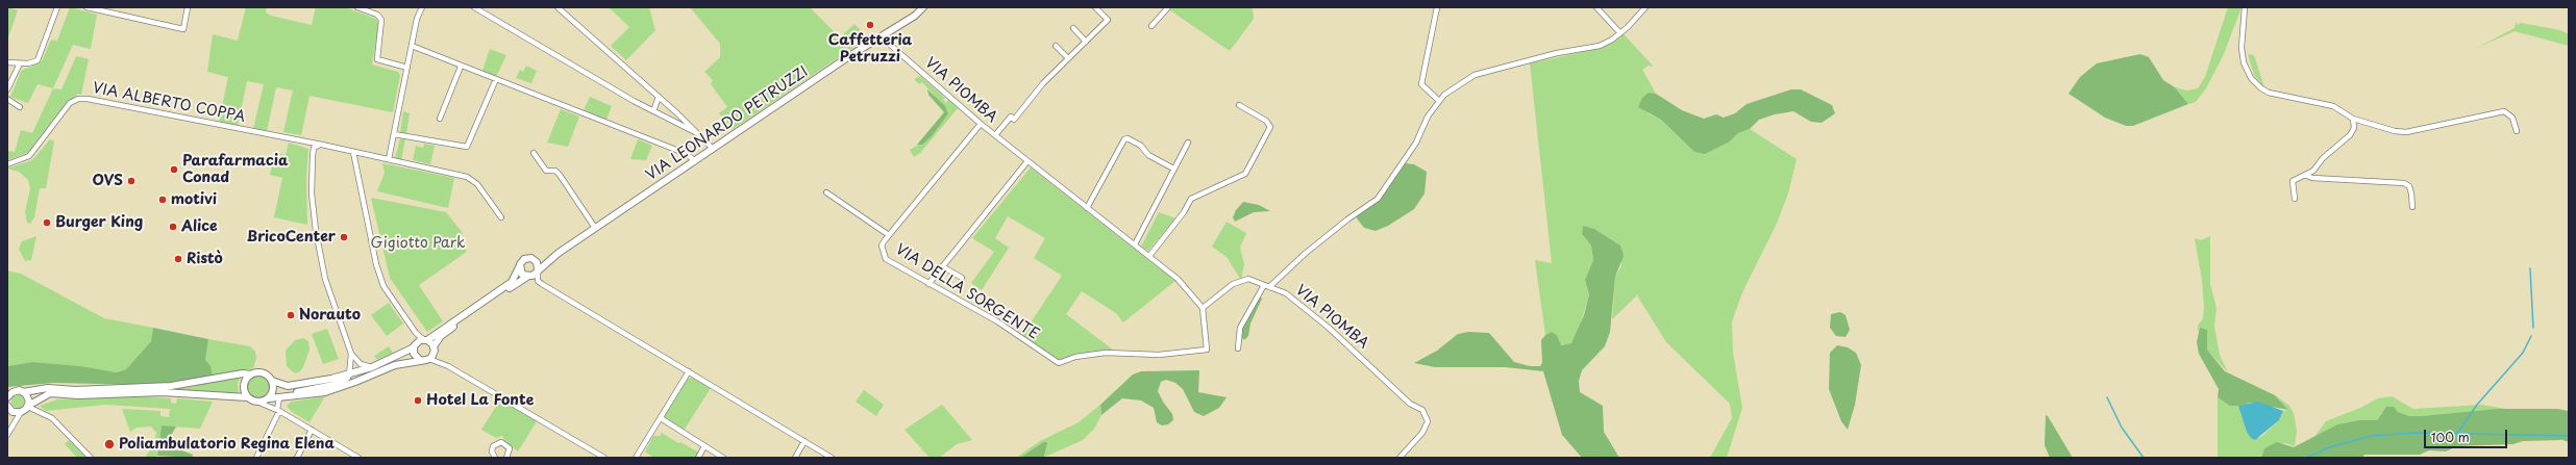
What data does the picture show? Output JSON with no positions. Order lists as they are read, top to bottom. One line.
{"streets":{"main road":["VIA LEONARDO PETRUZZI"],"street":["VIA PIOMBA","VIA ALBERTO COPPA","VIA DELLA SORGENTE"]},"crossings":[["VIA PIOMBA","VIA LEONARDO PETRUZZI"],["VIA PIOMBA","VIA DELLA SORGENTE"]],"parks":["Gigiotto Park"],"places":["Caffetteria Petruzzi","Parafarmacia Conad","OVS","motivi","Burger King","Alice","BricoCenter","Ristò","Norauto","Hotel La Fonte","Poliambulatorio Regina Elena"],"scale_bar":"100 m"}
